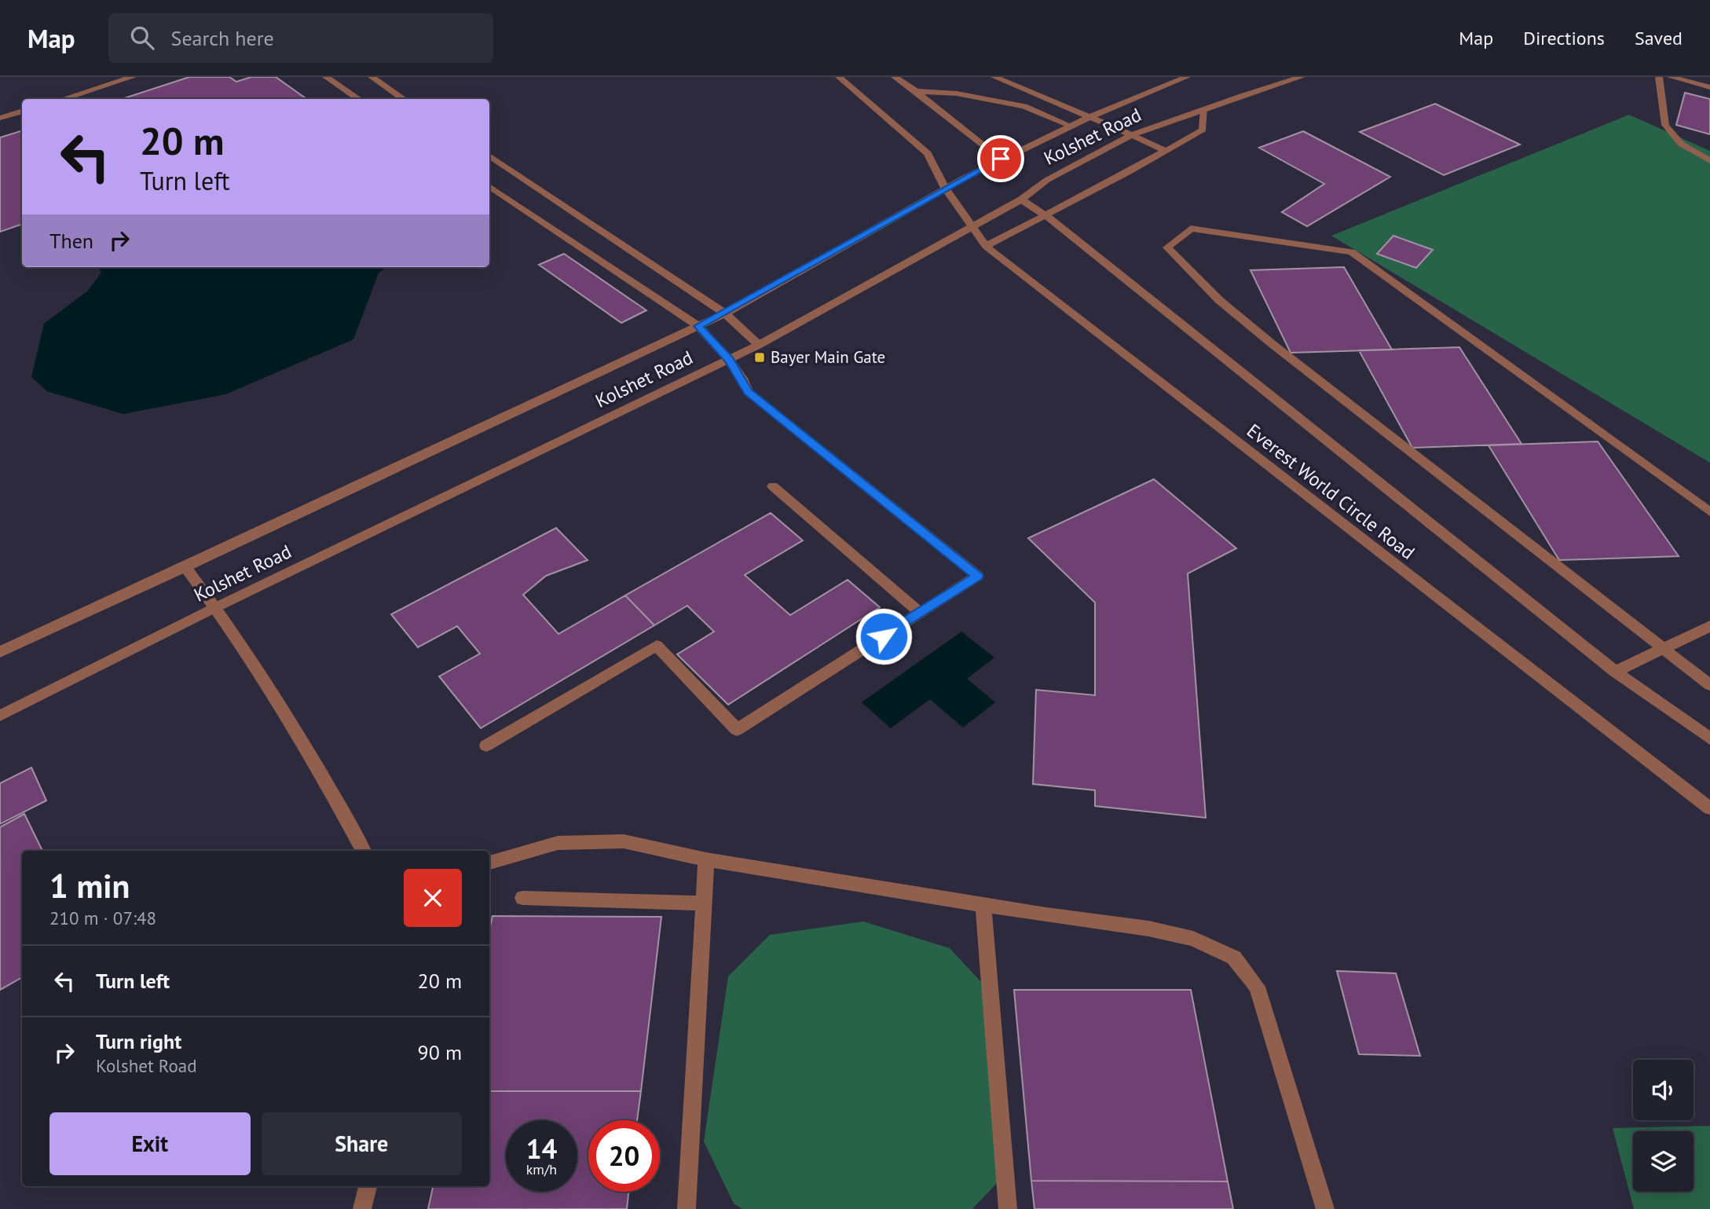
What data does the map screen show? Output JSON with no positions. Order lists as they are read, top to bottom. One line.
{"streets":{"street":["Kolshet Road","Everest World Circle Road"]},"crossings":[["Kolshet Road","Everest World Circle Road"]],"places":{"transit":["Bayer Main Gate"]},"page":{"header":"Map","search":"Search here","nav":["Map","Directions","Saved"],"turn":["20 m","Turn left"],"then":"Then","heading":["1 min","210 m · 07:48"],"list":[{"name":"Turn left","value":"20 m"},{"name":"Turn right","note":"Kolshet Road","value":"90 m"}],"buttons":["Exit","Share"],"speed":"14 km/h","limit":"20"}}
